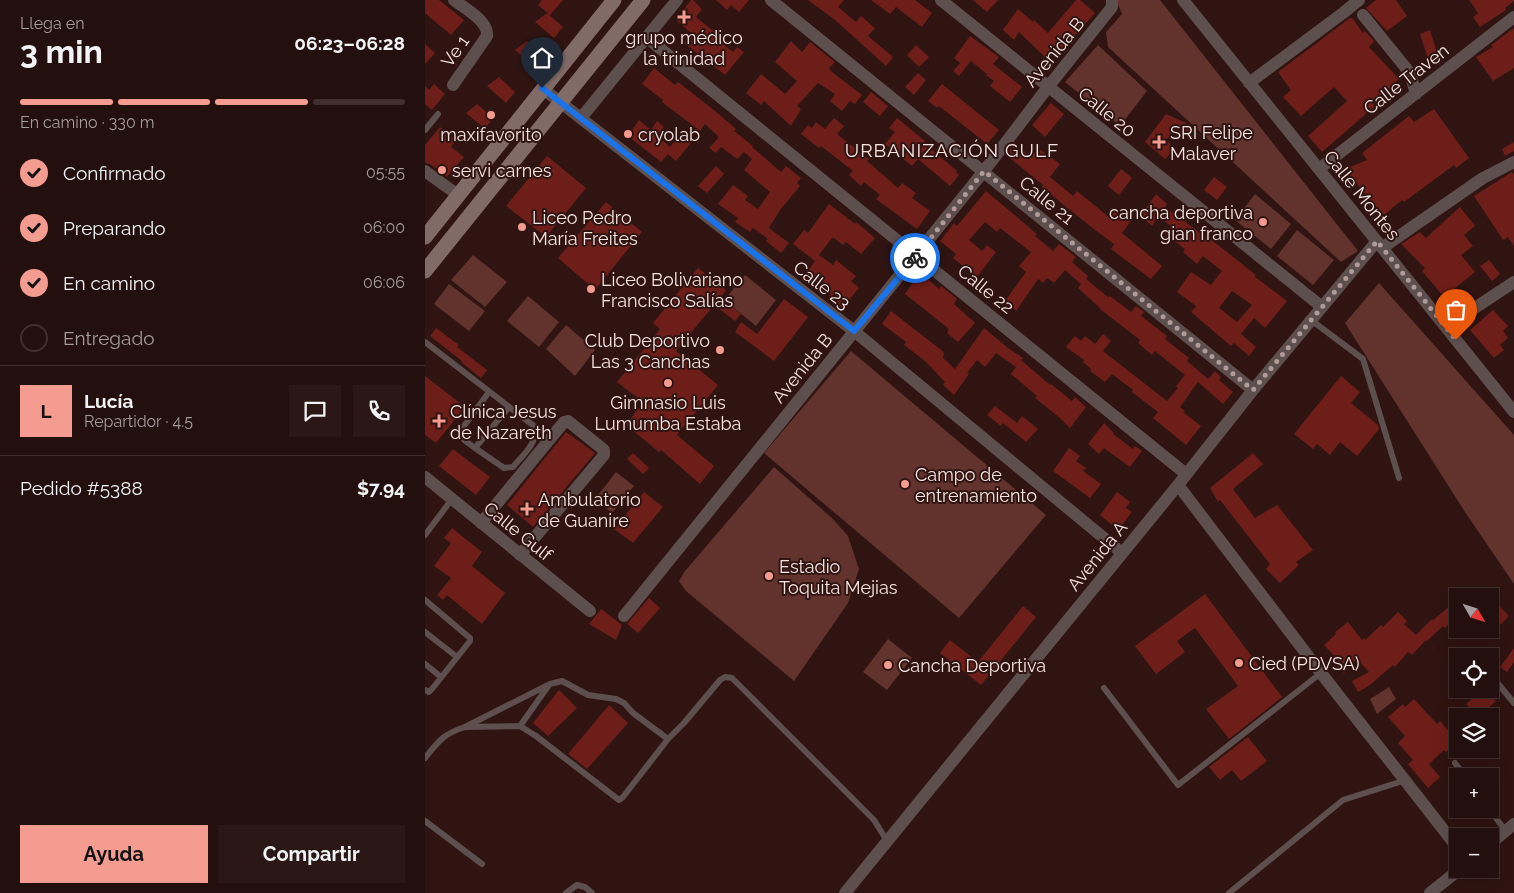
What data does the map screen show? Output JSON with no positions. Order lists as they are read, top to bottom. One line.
{"streets":{"street":["Ve 1","Avenida B","Calle Traven","Calle 20","Calle Montes","Calle 21","Calle 23","Calle 22","Calle Gulf","Avenida A"]},"crossings":[["Avenida B","Calle 20"],["Avenida B","Calle 21"],["Avenida B","Calle 23"],["Avenida B","Calle 22"],["Calle Traven","Calle Montes"],["Calle 20","Avenida A"],["Calle Montes","Avenida A"],["Calle 21","Avenida A"],["Calle 23","Avenida A"],["Calle 22","Avenida A"]],"districts":["URBANIZACIÓN GULF"],"places":{"health":["grupo médico la trinidad","SRI Felipe Malaver","Clínica Jesus de Nazareth","Ambulatorio de Guanire"],"other":["maxifavorito","cryolab","servi carnes","cancha deportiva gian franco","Liceo Pedro María Freites","Liceo Bolivariano Francisco Salías","Club Deportivo Las 3 Canchas","Gimnasio Luis Lumumba Estaba","Campo de entrenamiento","Estadio Toquita Mejias","Cied (PDVSA)","Cancha Deportiva"]},"north":"bottom right","page":{"heading":["3 min","Llega en","06:23–06:28"],"panel":["Lucía","Repartidor · 4.5","Pedido #5388","$7.94"],"bar":"En camino · 330 m","list":[["Confirmado","05:55"],["Preparando","06:00"],["En camino","06:06"],"Entregado"],"round":"L","map_buttons":["+","−"],"buttons":["Ayuda","Compartir"]}}
